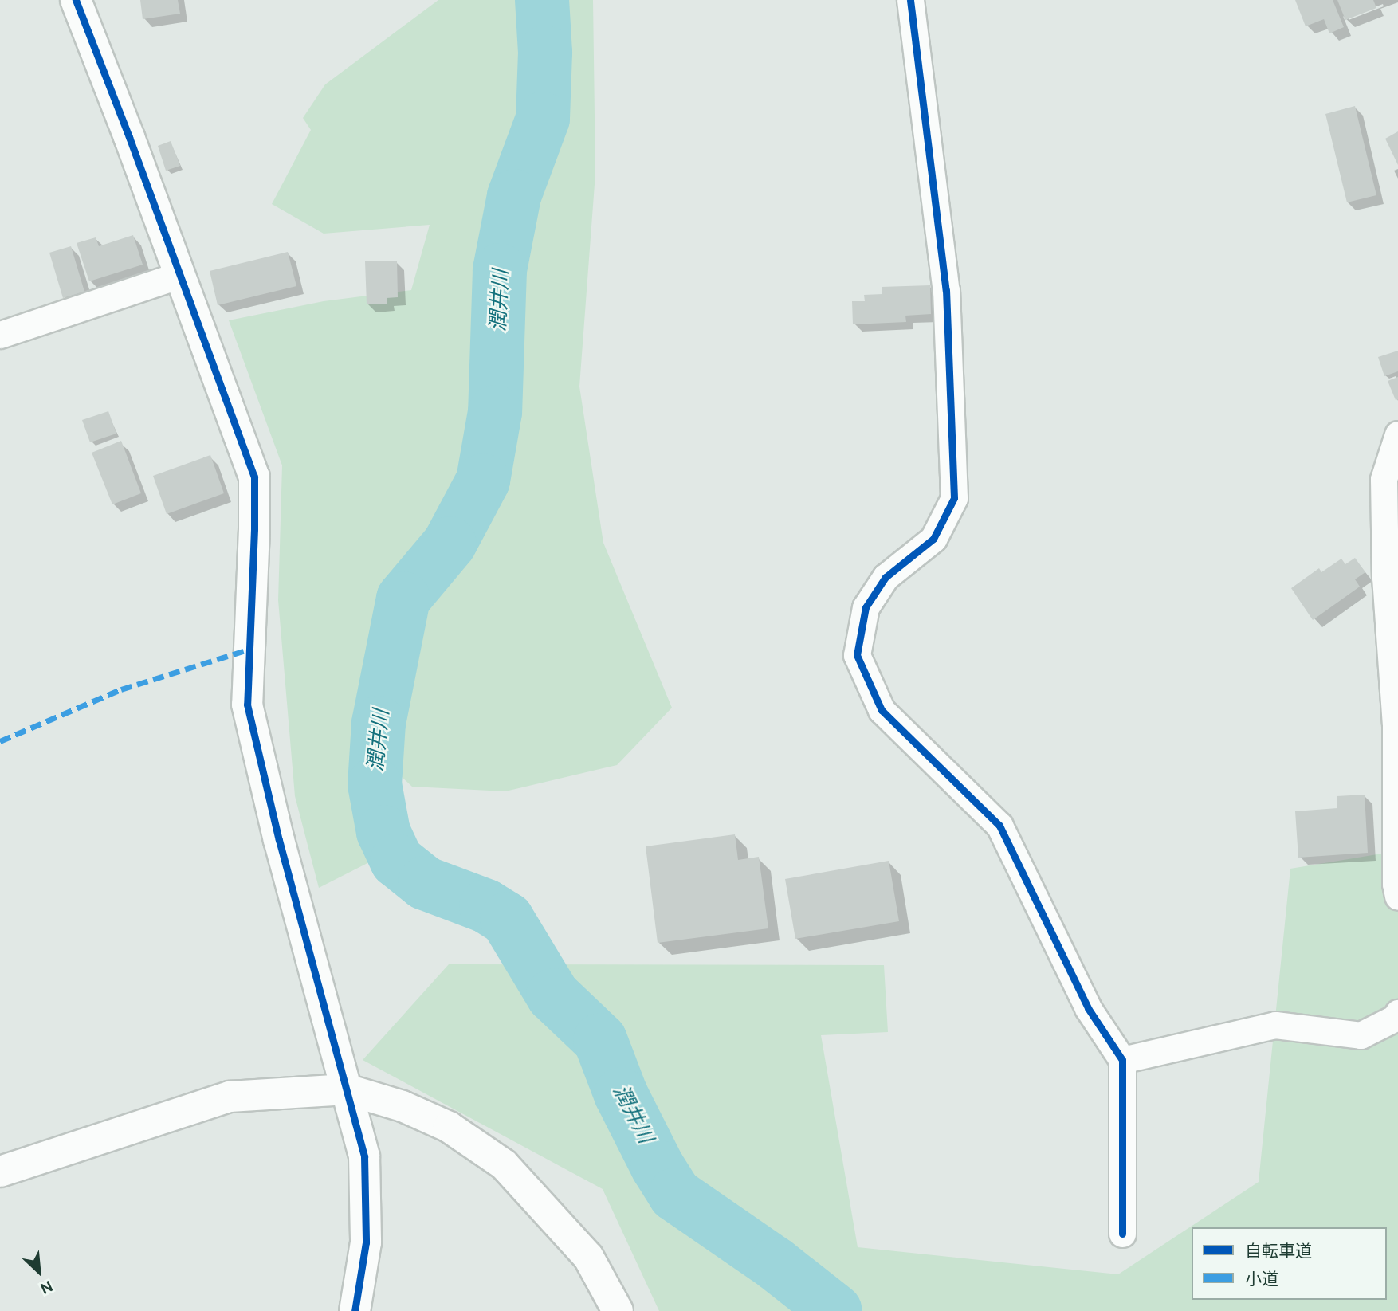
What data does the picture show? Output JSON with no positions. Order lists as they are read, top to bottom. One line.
{"water":["潤井川"],"legend":["自転車道","小道"],"north":"bottom right"}
